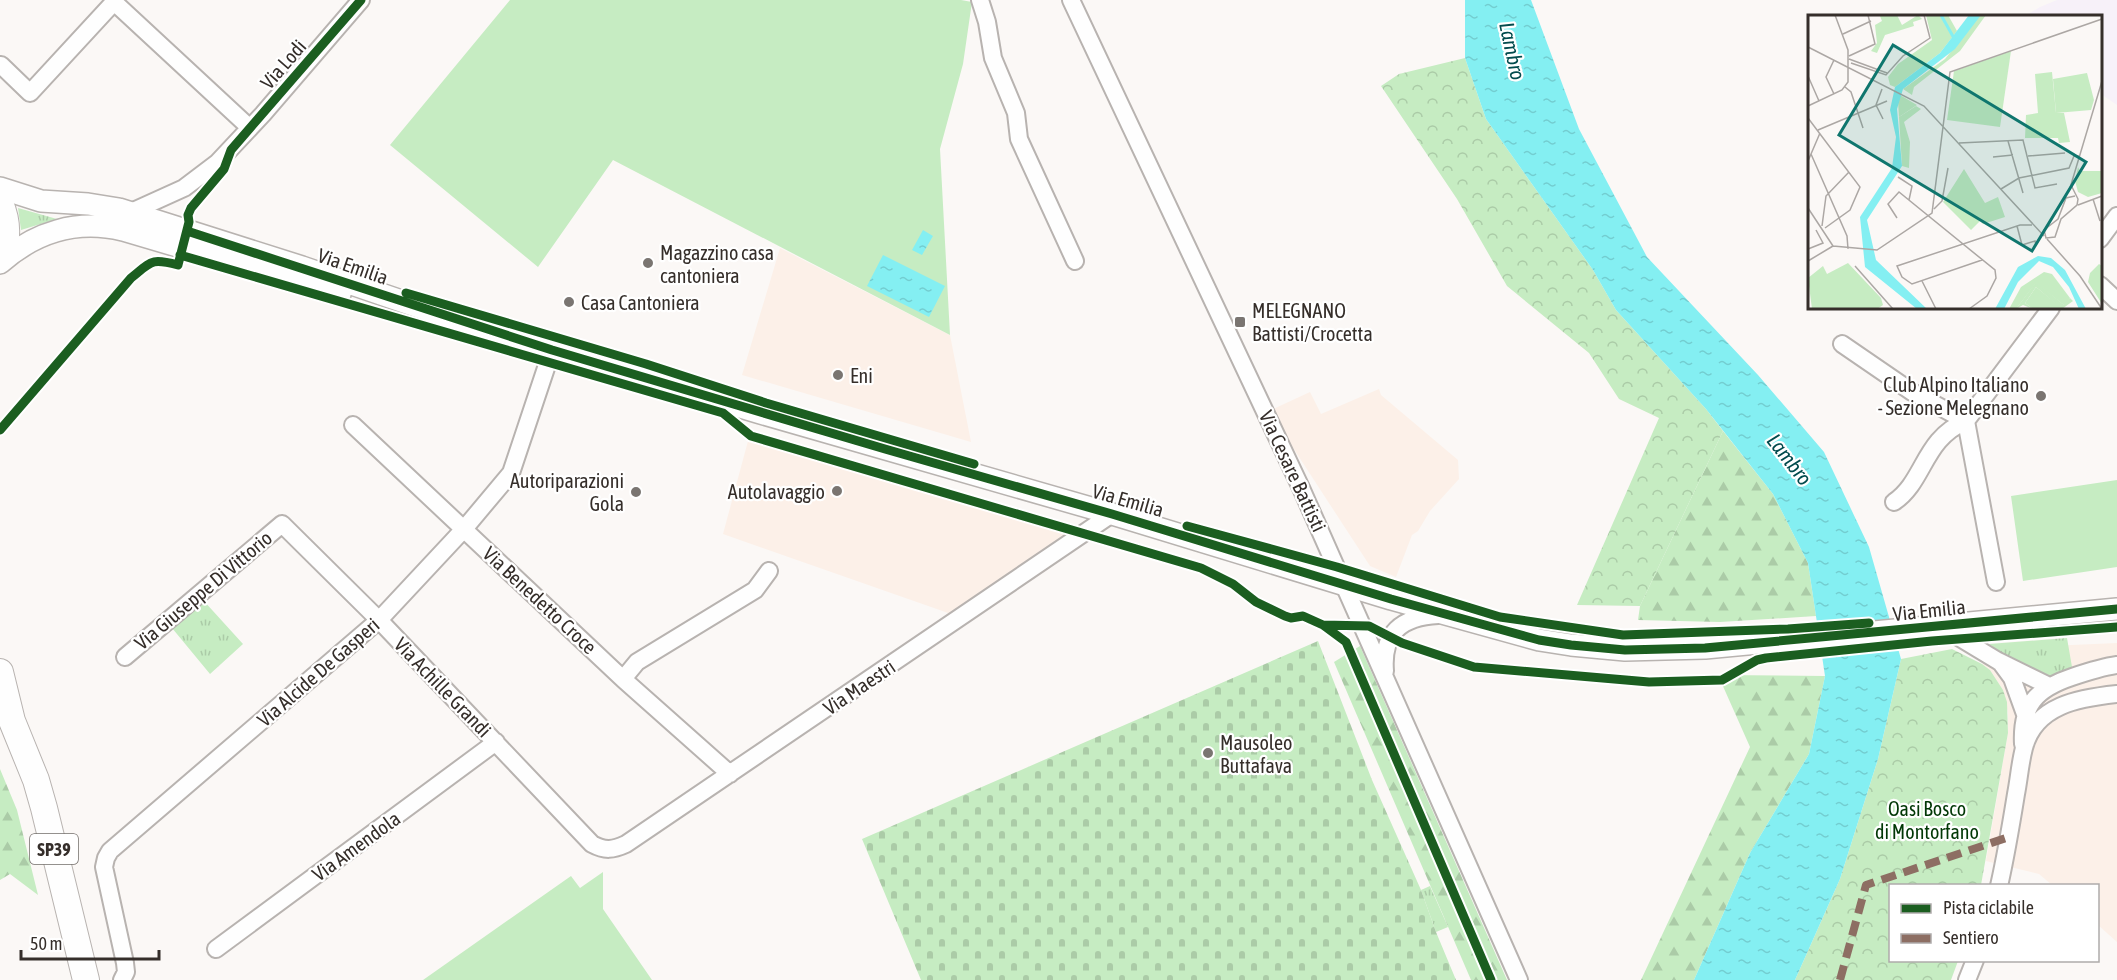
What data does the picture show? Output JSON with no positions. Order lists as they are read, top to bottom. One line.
{"streets":{"main road":["SP39"],"street":["Via Lodi","Via Emilia","Via Cesare Battisti","Via Giuseppe Di Vittorio","Via Benedetto Croce","Via Alcide De Gasperi","Via Achille Grandi","Via Maestri","Via Amendola"]},"crossings":[["Via Lodi","Via Emilia"],["Via Emilia","Via Cesare Battisti"],["Via Emilia","Via Alcide De Gasperi"],["Via Emilia","Via Maestri"],["Via Giuseppe Di Vittorio","Via Achille Grandi"],["Via Benedetto Croce","Via Alcide De Gasperi"],["Via Benedetto Croce","Via Maestri"],["Via Alcide De Gasperi","Via Achille Grandi"],["Via Achille Grandi","Via Maestri"],["Via Achille Grandi","Via Amendola"]],"water":["Lambro"],"parks":["Oasi Bosco di Montorfano"],"places":{"other":["Magazzino casa cantoniera","Casa Cantoniera","Eni","Club Alpino Italiano - Sezione Melegnano","Autolavaggio","Autoriparazioni Gola","Mausoleo Buttafava"],"transit":["MELEGNANO Battisti/Crocetta"]},"legend":["Pista ciclabile","Sentiero"],"scale_bar":"50 m"}
